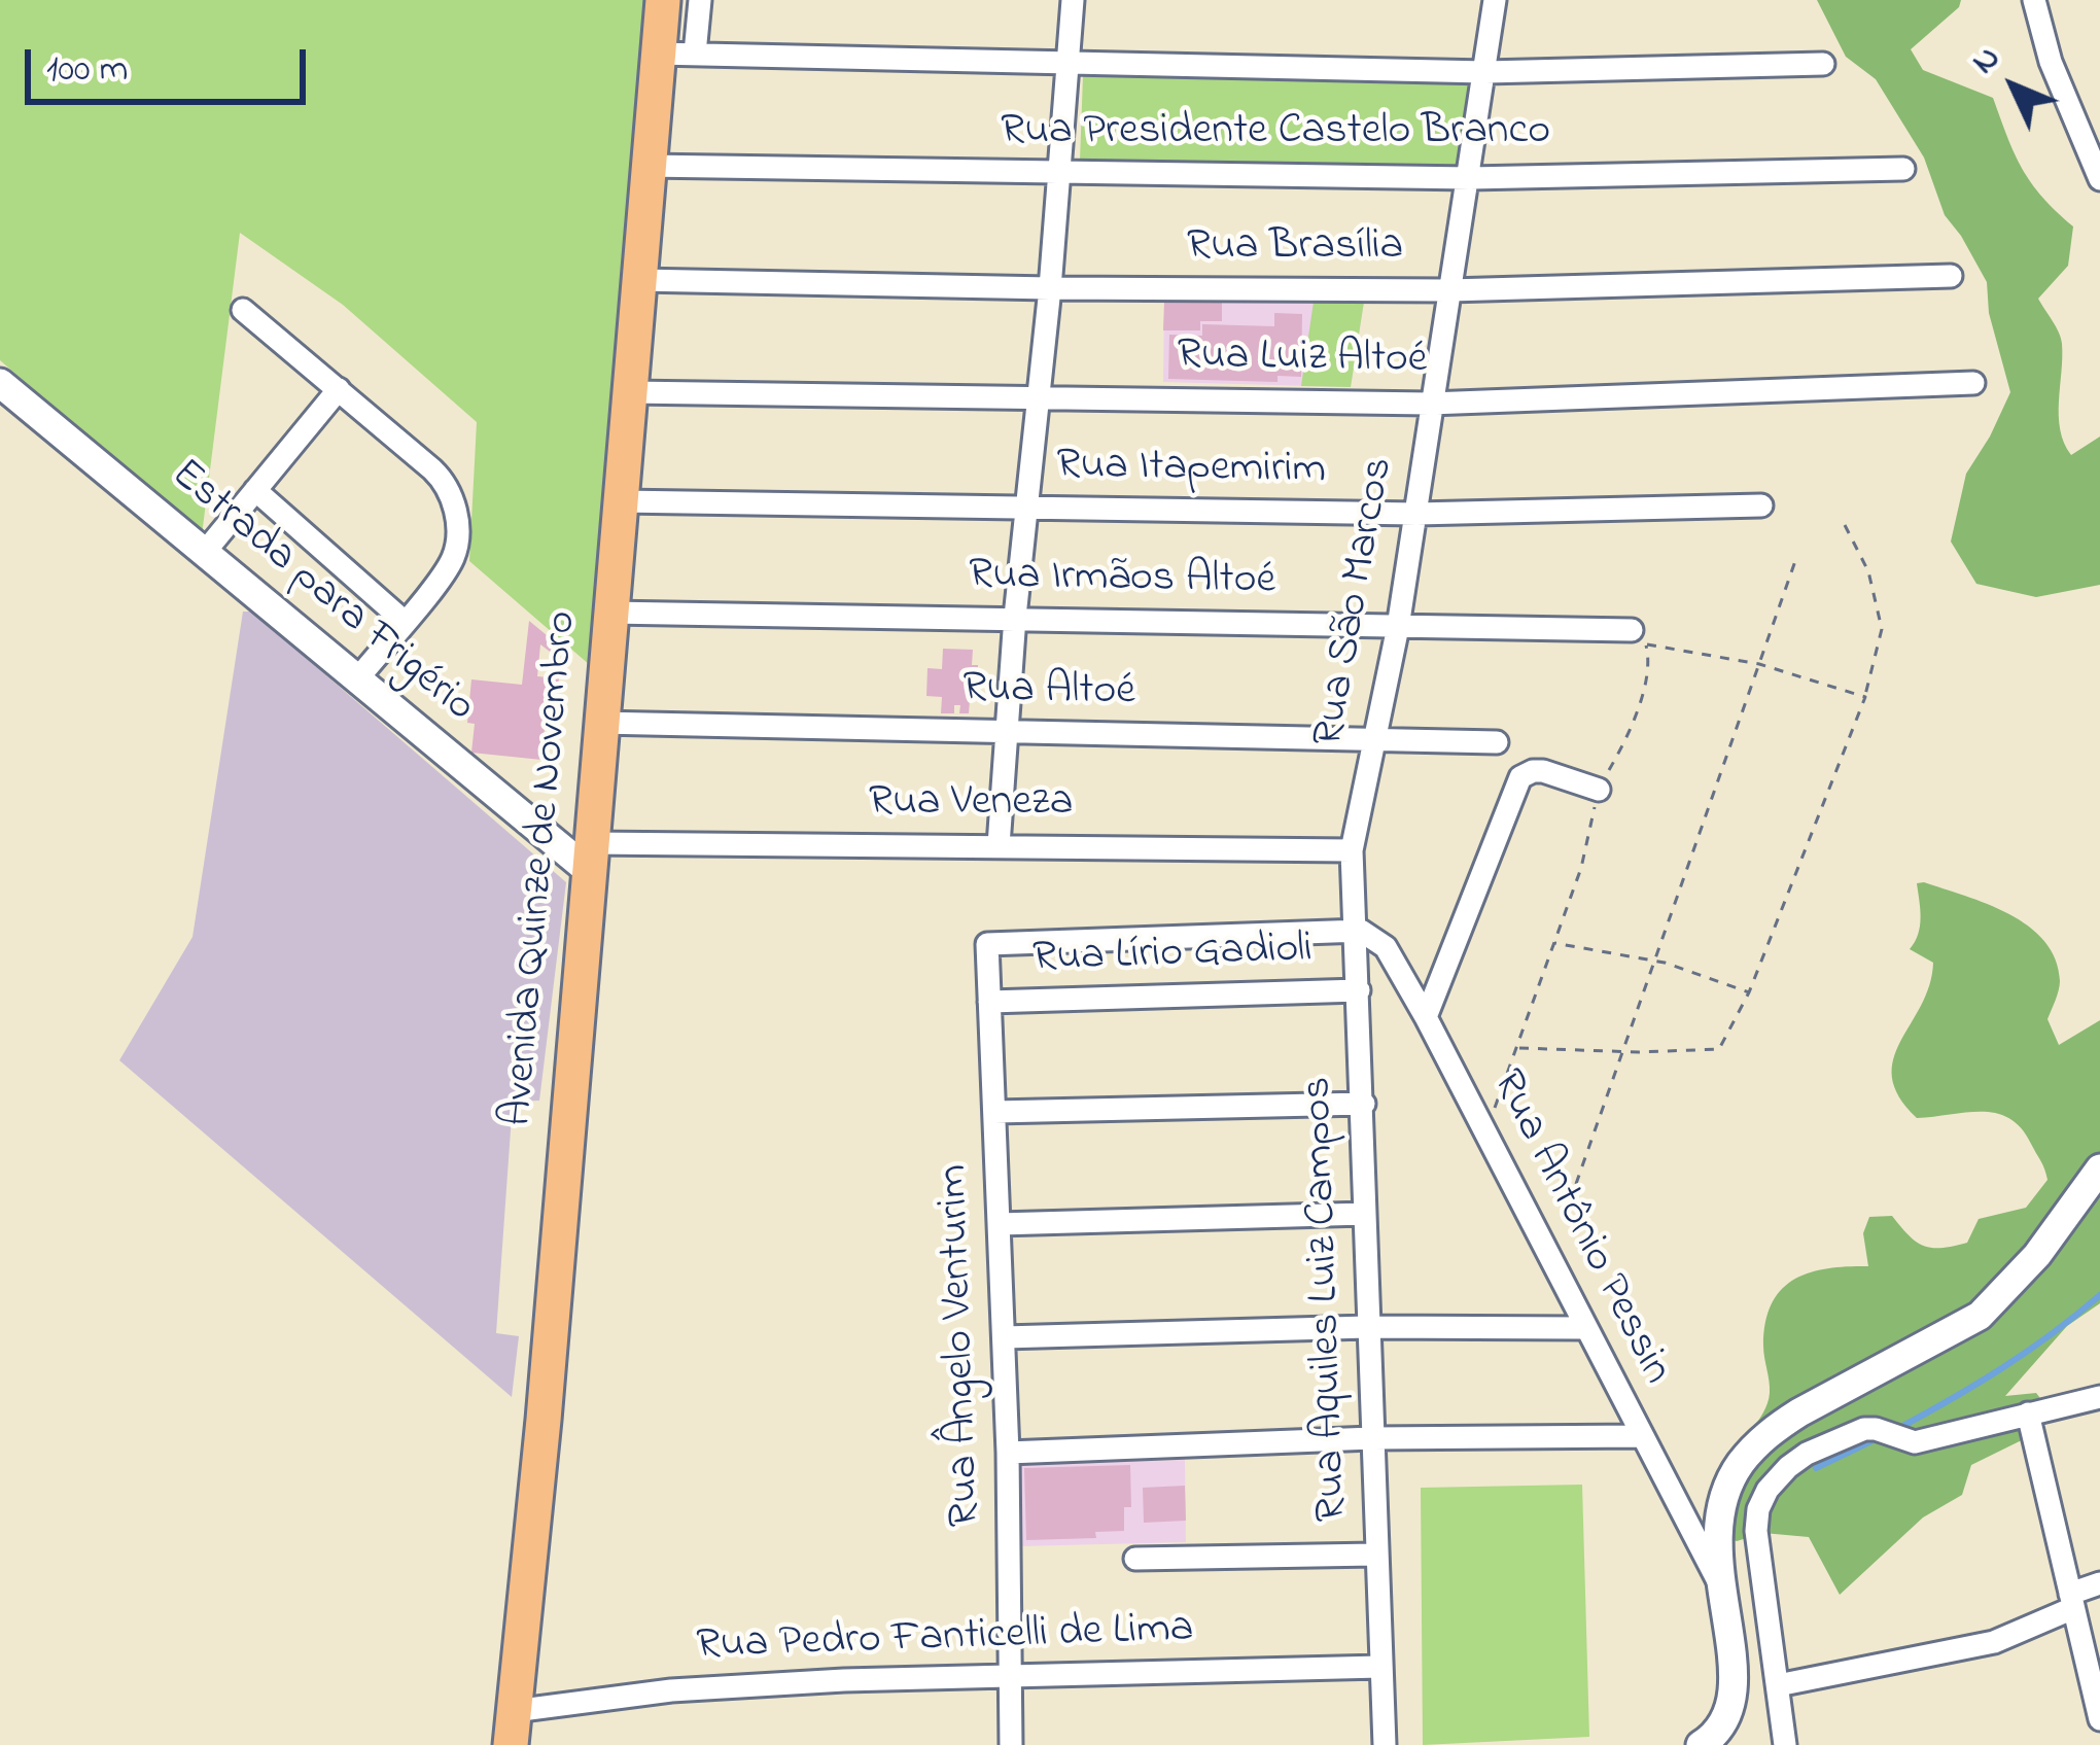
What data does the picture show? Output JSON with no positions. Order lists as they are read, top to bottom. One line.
{"streets":{"main road":["Avenida Quinze de Novembro"],"street":["Rua Presidente Castelo Branco","Rua Brasília","Rua Luiz Altoé","Rua Itapemirim","Rua Irmãos Altoé","Estrada para Frigério","Rua São Marcos","Rua Altoé","Rua Veneza","Rua Lírio Gadioli","Rua Antônio Pessin","Rua Aquiles Luiz Campos","Rua Ângelo Venturim","Rua Pedro Fanticelli de Lima"]},"crossings":[["Rua Presidente Castelo Branco","Rua São Marcos"],["Rua Presidente Castelo Branco","Avenida Quinze de Novembro"],["Rua Brasília","Rua São Marcos"],["Rua Brasília","Avenida Quinze de Novembro"],["Rua Luiz Altoé","Rua São Marcos"],["Rua Luiz Altoé","Avenida Quinze de Novembro"],["Rua Itapemirim","Rua São Marcos"],["Rua Itapemirim","Avenida Quinze de Novembro"],["Rua Irmãos Altoé","Rua São Marcos"],["Rua Irmãos Altoé","Avenida Quinze de Novembro"],["Estrada para Frigério","Rua Veneza"],["Estrada para Frigério","Avenida Quinze de Novembro"],["Rua São Marcos","Rua Altoé"],["Rua São Marcos","Rua Veneza"],["Rua São Marcos","Rua Aquiles Luiz Campos"],["Rua Altoé","Avenida Quinze de Novembro"],["Rua Veneza","Avenida Quinze de Novembro"],["Rua Veneza","Rua Aquiles Luiz Campos"],["Avenida Quinze de Novembro","Rua Pedro Fanticelli de Lima"],["Rua Lírio Gadioli","Rua Aquiles Luiz Campos"],["Rua Lírio Gadioli","Rua Ângelo Venturim"],["Rua Antônio Pessin","Rua Aquiles Luiz Campos"],["Rua Antônio Pessin","Rua Ângelo Venturim"],["Rua Aquiles Luiz Campos","Rua Ângelo Venturim"],["Rua Aquiles Luiz Campos","Rua Pedro Fanticelli de Lima"],["Rua Ângelo Venturim","Rua Pedro Fanticelli de Lima"]],"scale_bar":"100 m","north":"top left"}
